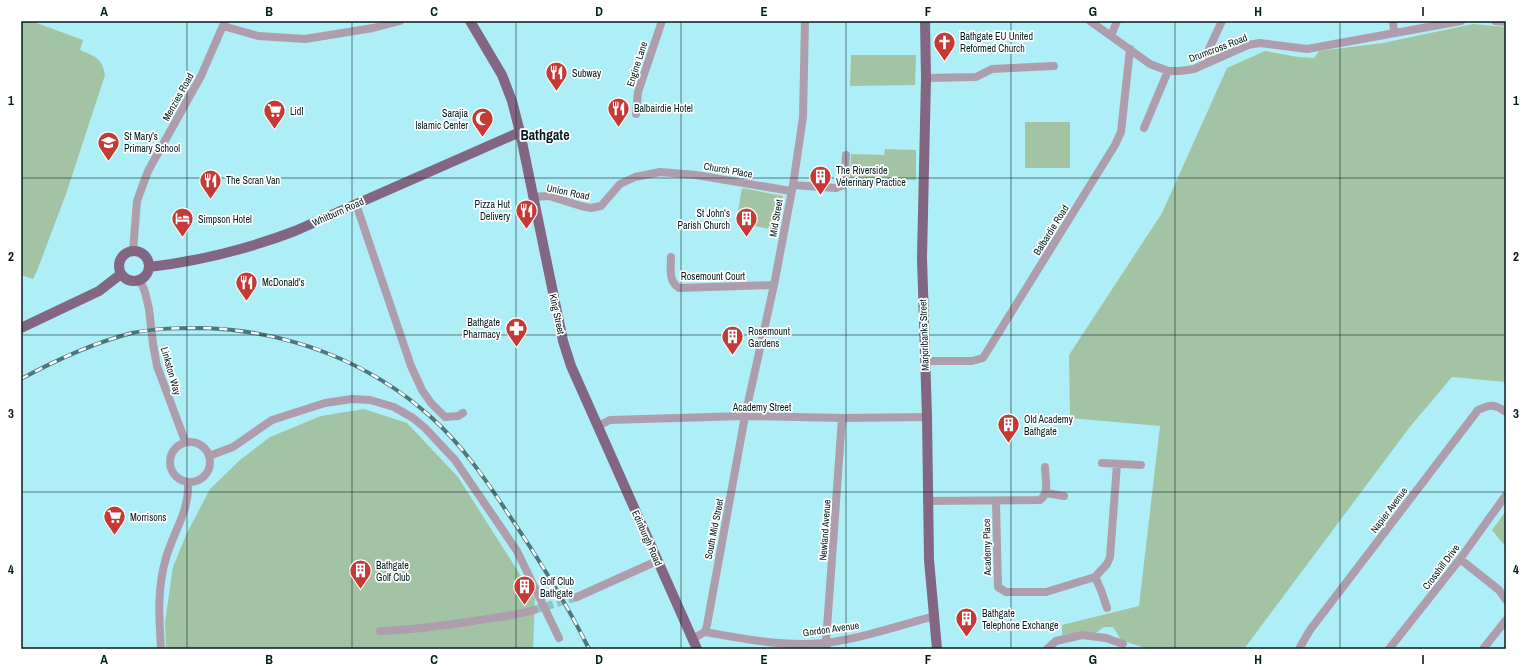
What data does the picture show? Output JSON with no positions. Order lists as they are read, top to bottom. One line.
{"streets":{"main road":["Whitburn Road","King Street","Marjoribanks Street","Edinburgh Road"],"street":["Drumcross Road","Engine Lane","Menzies Road","Church Place","Union Road","Mid Street","Balbardie Road","Rosemount Court","Linkston Way","Academy Street","Napier Avenue","South Mid Street","Newland Avenue","Academy Place","Crosshill Drive","Gordon Avenue"]},"crossings":[["Drumcross Road","Balbardie Road"],["Menzies Road","Whitburn Road"],["Menzies Road","Linkston Way"],["Church Place","Union Road"],["Church Place","Mid Street"],["Union Road","King Street"],["Whitburn Road","King Street"],["Whitburn Road","Linkston Way"],["Mid Street","Rosemount Court"],["Mid Street","Academy Street"],["Mid Street","South Mid Street"],["Balbardie Road","Marjoribanks Street"],["King Street","Academy Street"],["King Street","Edinburgh Road"],["Marjoribanks Street","Academy Street"],["Marjoribanks Street","Gordon Avenue"],["Academy Street","South Mid Street"],["Academy Street","Newland Avenue"],["Academy Street","Edinburgh Road"],["South Mid Street","Gordon Avenue"],["Newland Avenue","Gordon Avenue"]],"districts":["Bathgate"],"places":{"church":["Bathgate EU United Reformed Church"],"restaurant":["Subway","Balbairdie Hotel","The Scran Van","Pizza Hut Delivery","McDonald's"],"supermarket":["Lidl","Morrisons"],"mosque":["Sarajia Islamic Center"],"school or university":["St Mary's Primary School"],"building":["The Riverside Veterinary Practice","St John's Parish Church","Rosemount Gardens","Old Academy Bathgate","Bathgate Golf Club","Golf Club Bathgate","Bathgate Telephone Exchange"],"hotel":["Simpson Hotel"],"pharmacy":["Bathgate Pharmacy"]},"grid":{"columns":["A","B","C","D","E","F","G","H","I"],"rows":["1","2","3","4"]}}
